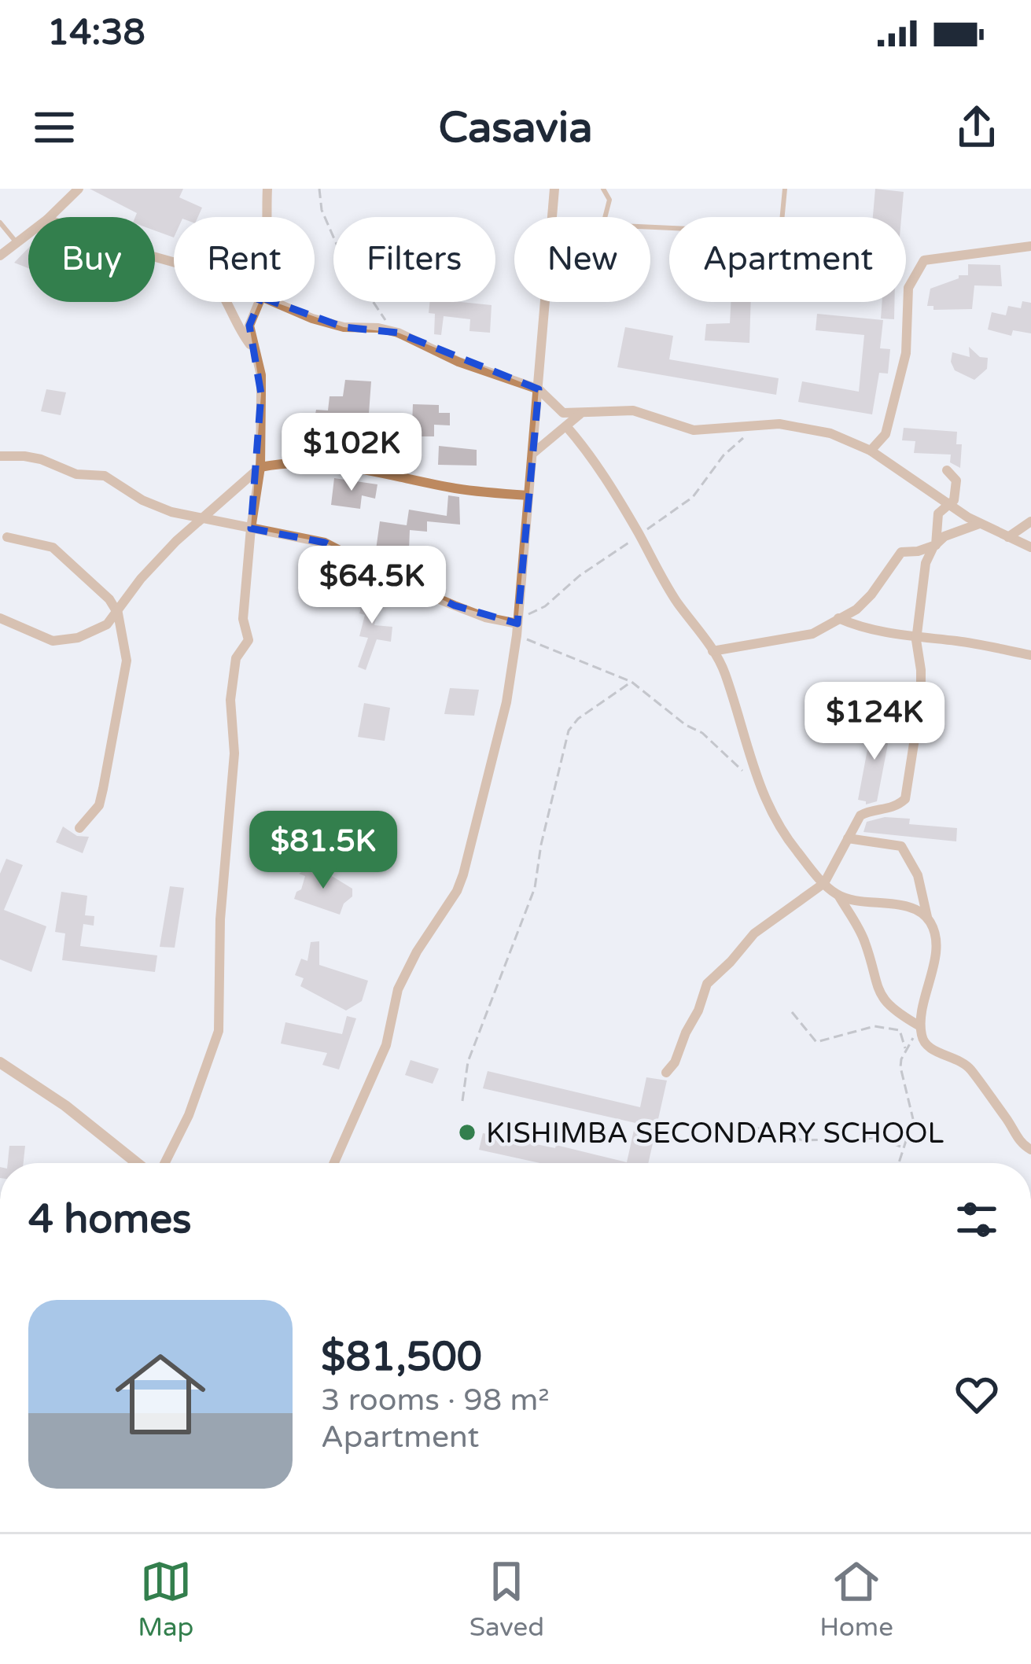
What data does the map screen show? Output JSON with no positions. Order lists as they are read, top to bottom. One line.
{"places":["KISHIMBA SECONDARY SCHOOL"],"page":{"status":"14:38","header":"Casavia","chip":["Buy","Rent","Filters","New","Apartment"],"price":["$102K","$64.5K","$124K","$81.5K"],"heading":"4 homes","list":[{"name":"$81,500","note":"3 rooms · 98 m² · Apartment"}],"tabs":["Map","Saved","Home"]}}
